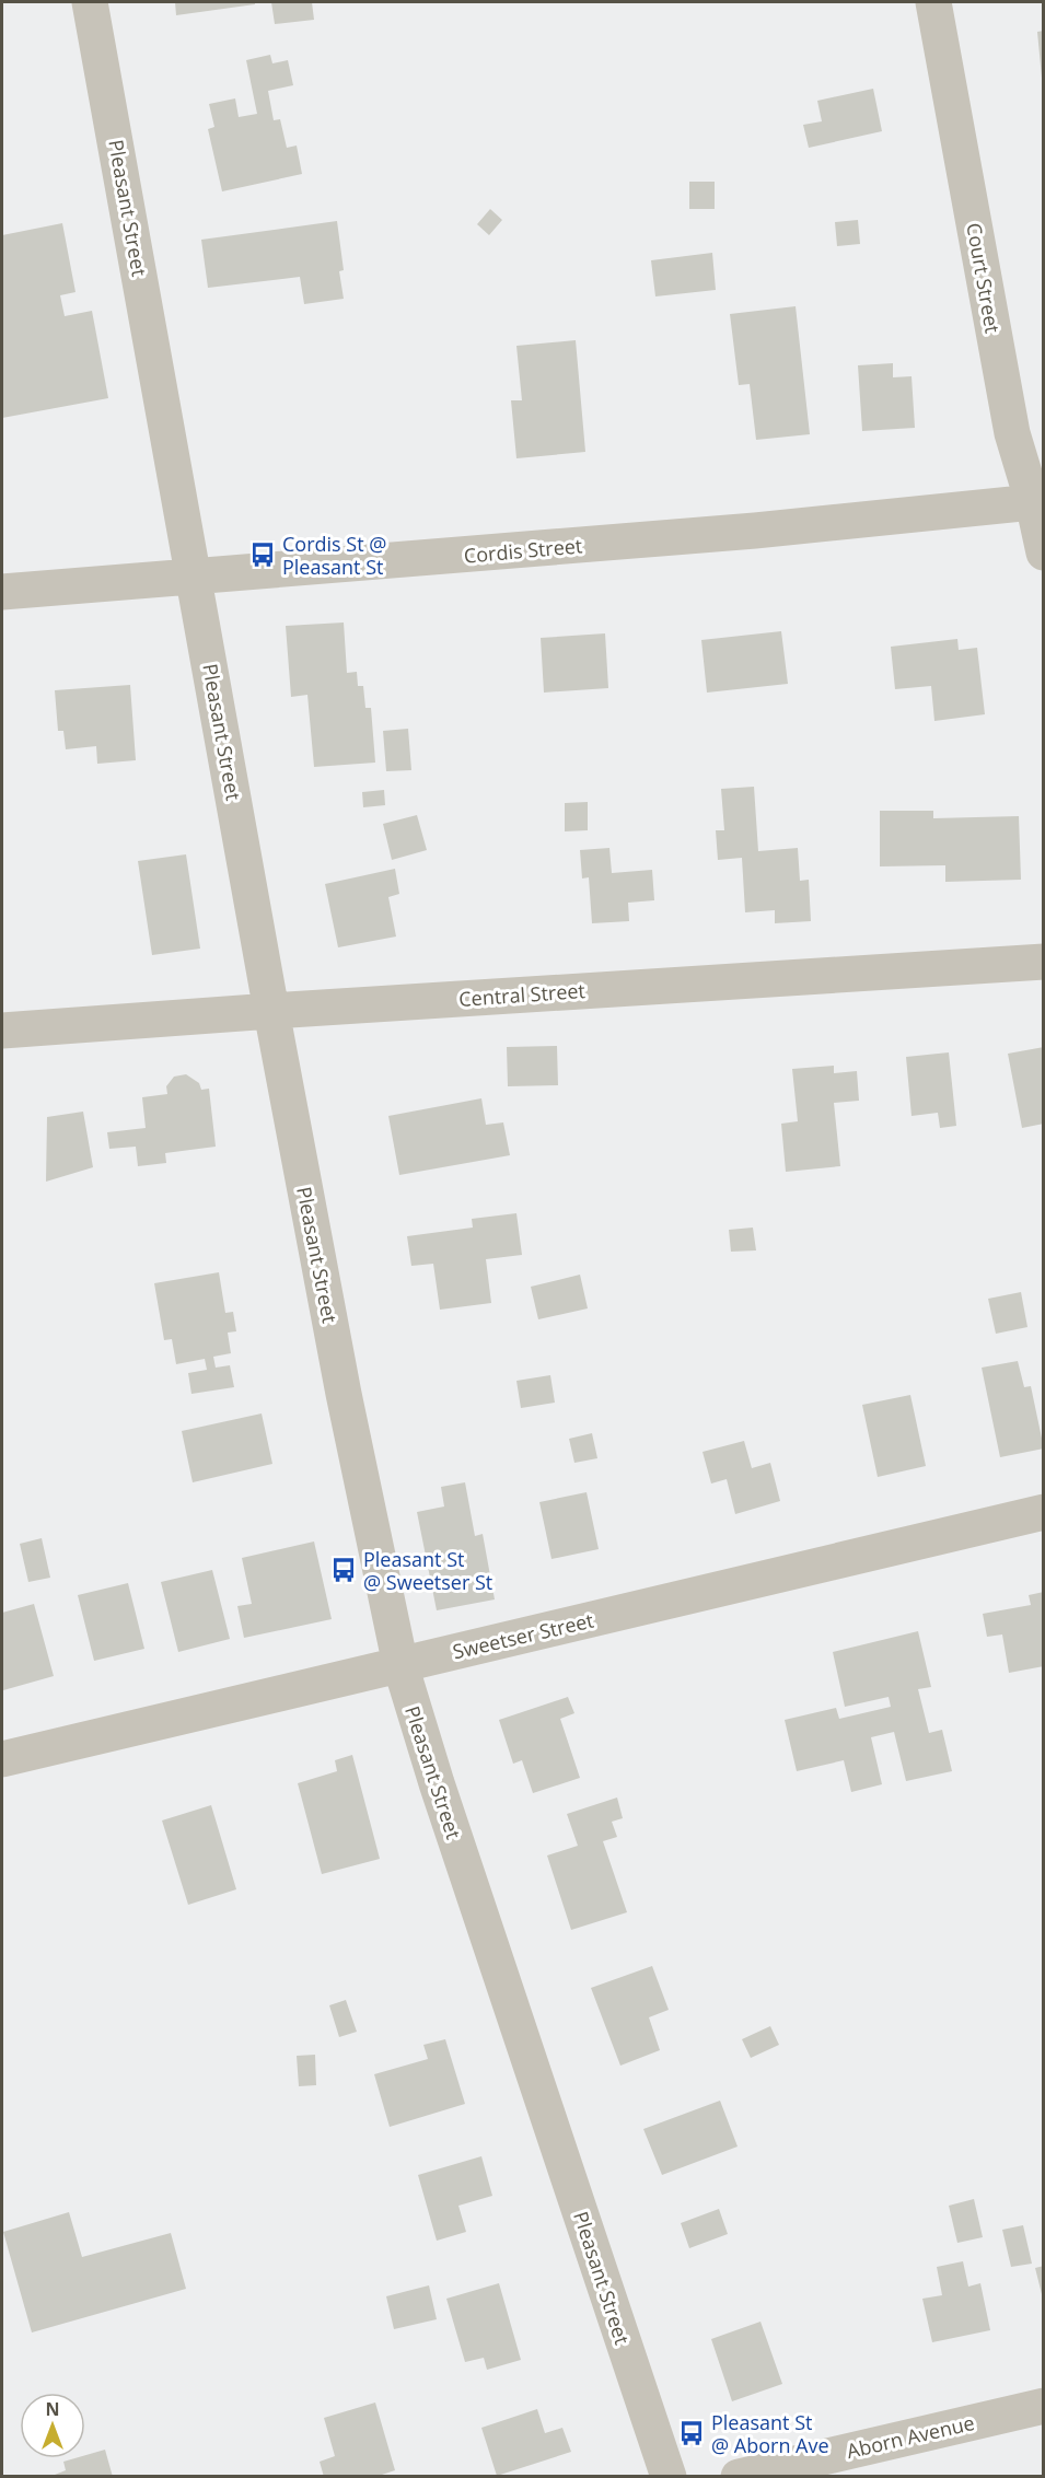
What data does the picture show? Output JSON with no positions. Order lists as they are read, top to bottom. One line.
{"streets":{"street":["Pleasant Street","Court Street","Cordis Street","Central Street","Sweetser Street","Aborn Avenue"]},"crossings":[["Pleasant Street","Cordis Street"],["Pleasant Street","Central Street"],["Pleasant Street","Sweetser Street"],["Court Street","Cordis Street"]],"places":{"bus stop":["Cordis St @ Pleasant St","Pleasant St @ Sweetser St","Pleasant St @ Aborn Ave"]},"north":"top"}
